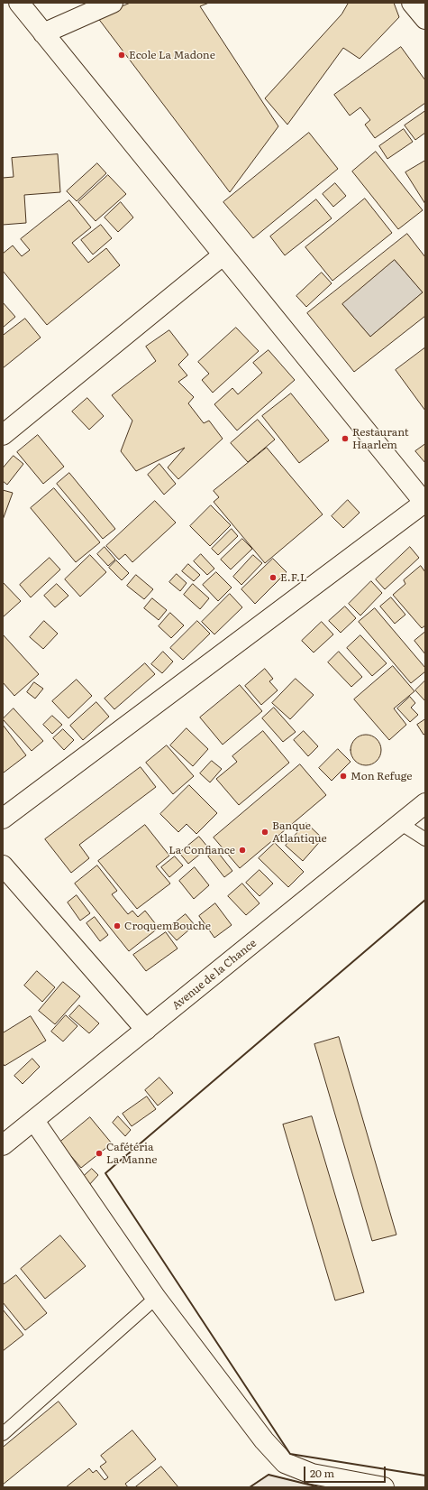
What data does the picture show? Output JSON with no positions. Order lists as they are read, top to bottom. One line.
{"streets":{"street":["Avenue de la Chance"]},"places":["Ecole La Madone","Restaurant Haarlem","E.F.L","Mon Refuge","Banque Atlantique","La Confiance","CroquemBouche","Cafétéria La Manne"],"scale_bar":"20 m"}
